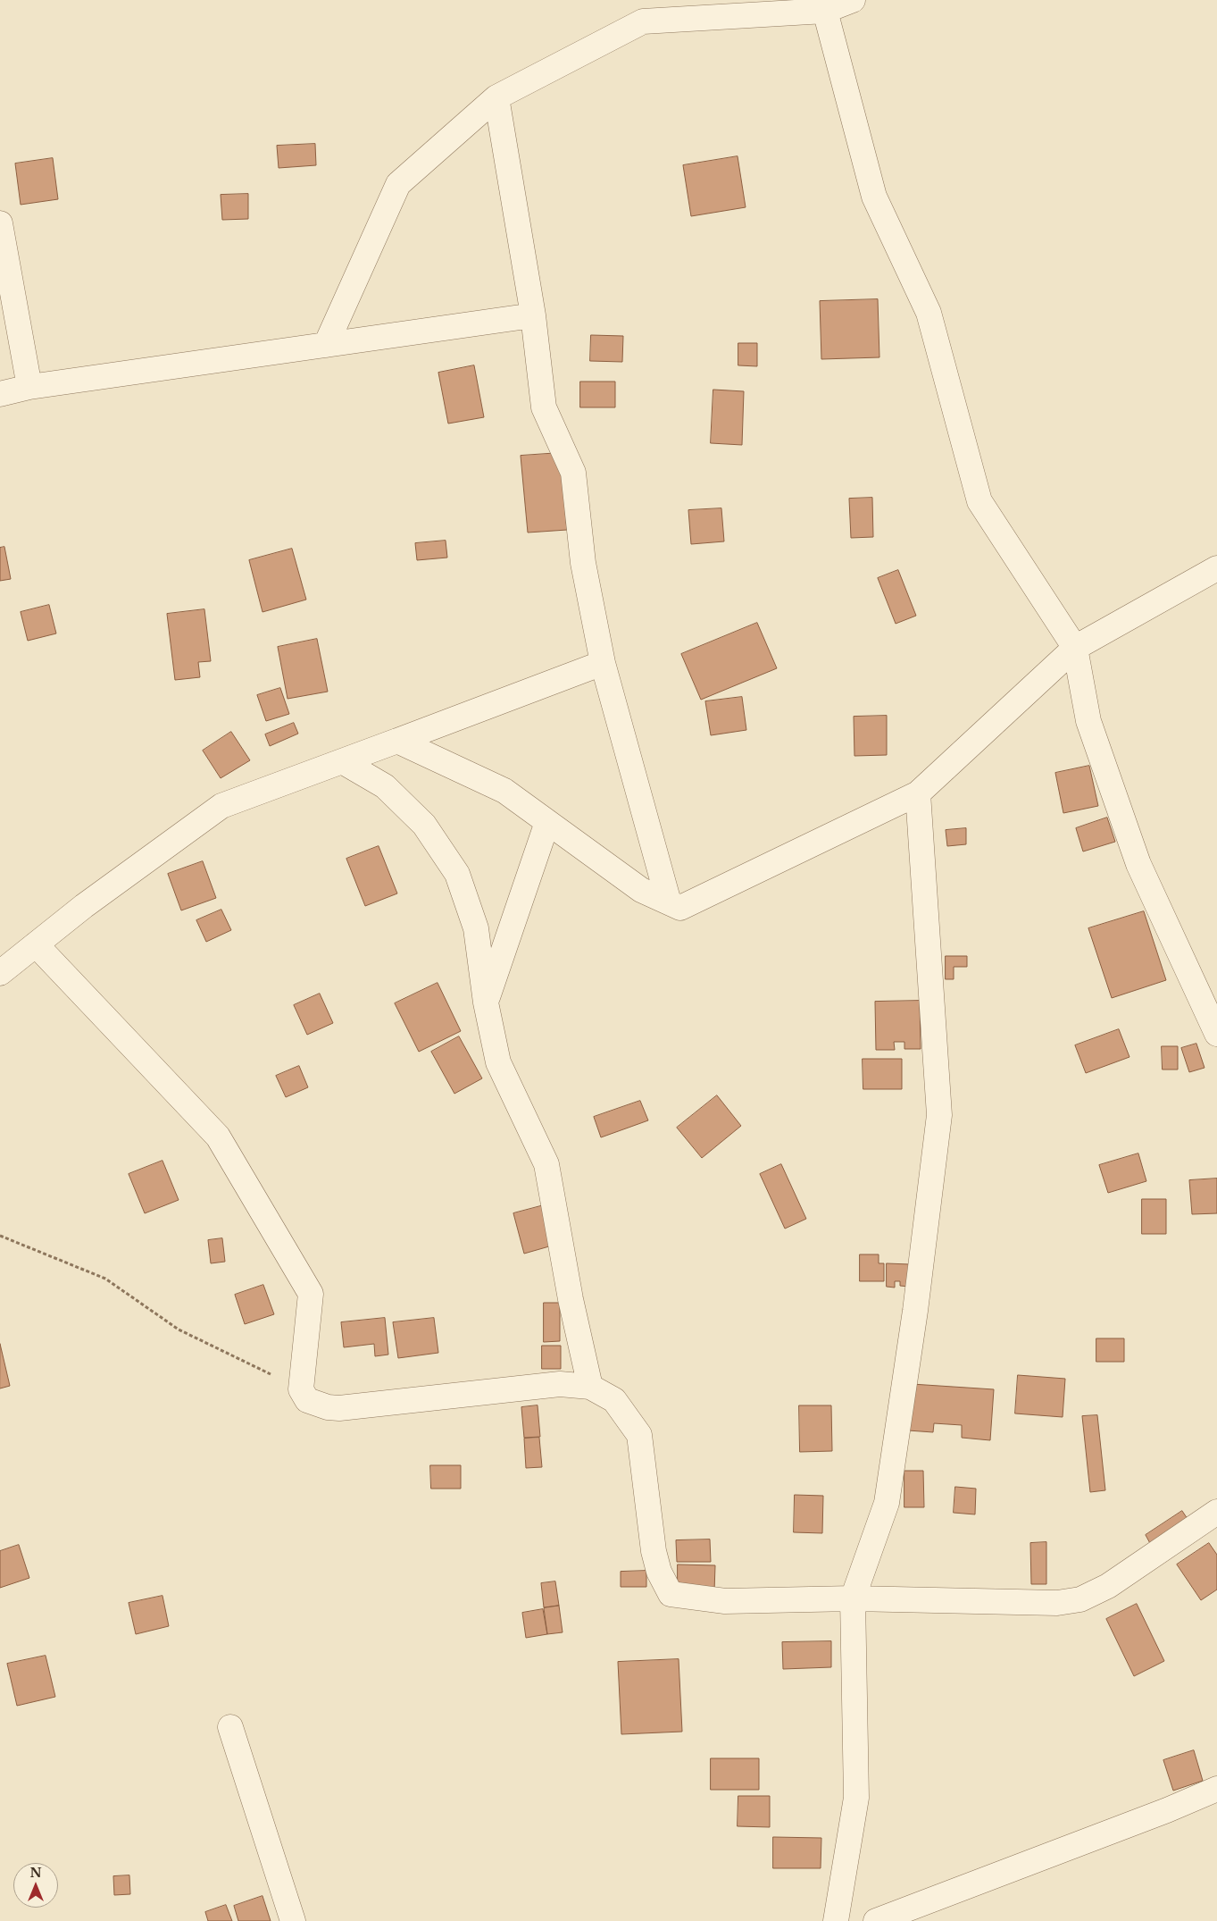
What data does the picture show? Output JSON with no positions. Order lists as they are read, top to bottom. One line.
{"north":"top"}
